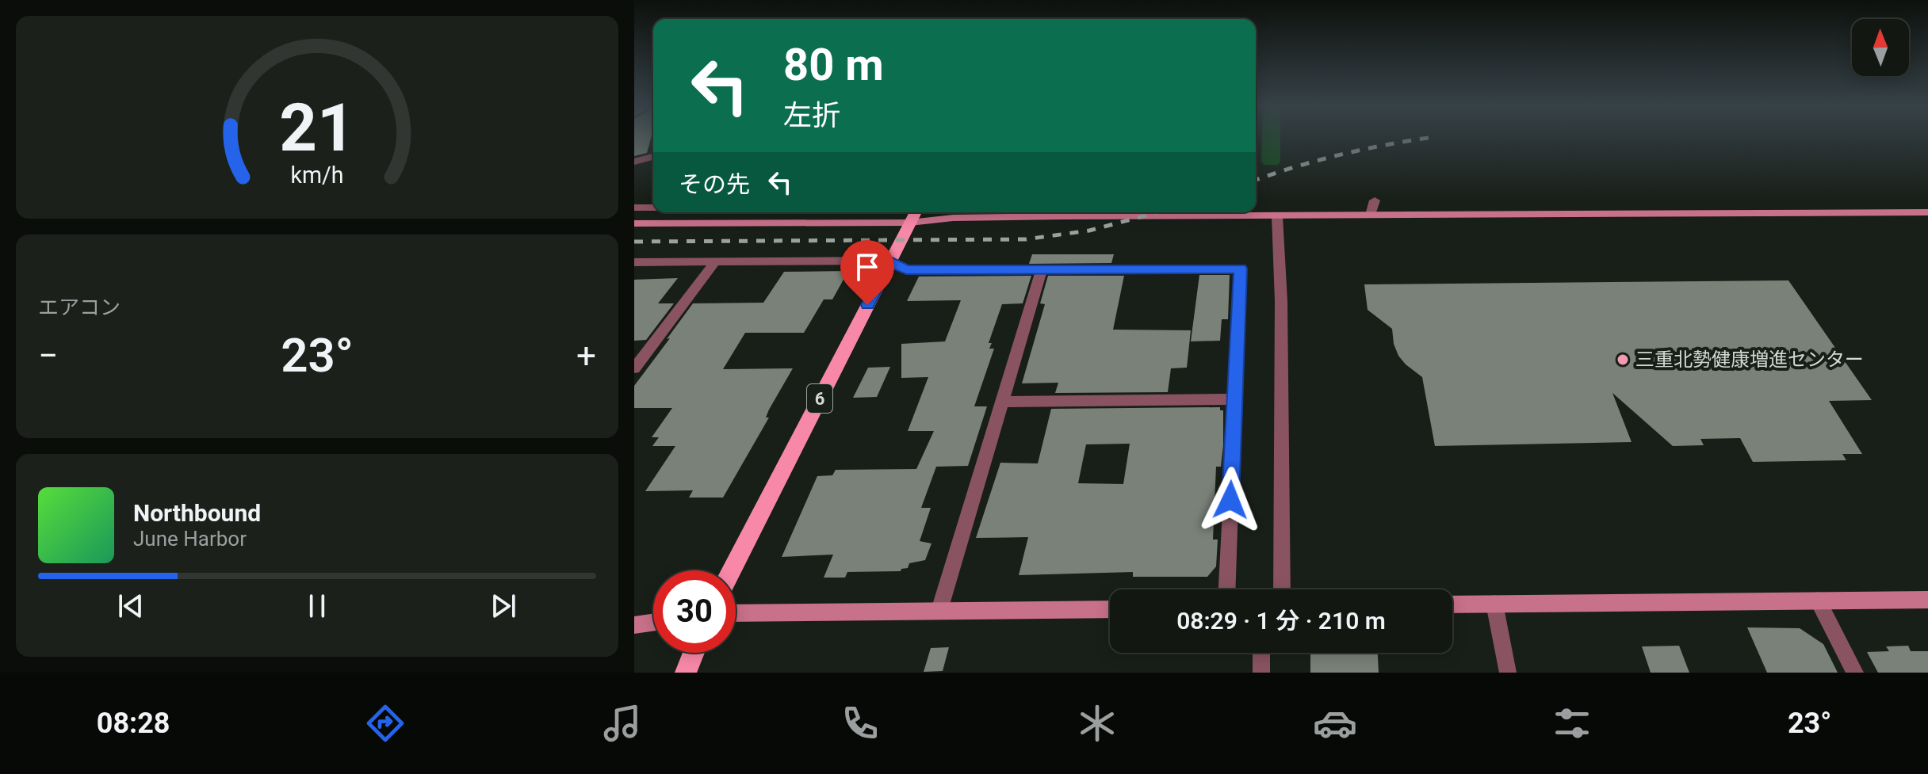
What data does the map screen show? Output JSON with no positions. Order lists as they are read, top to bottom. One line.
{"streets":{"main road":["6"]},"places":["三重北勢健康増進センター"],"north":"top","page":{"turn":["80 m","左折"],"then":"その先","tile":"エアコン","heat":["−","23°","+"],"song":["Northbound","June Harbor"],"limit":"30","trip":"08:29 · 1 分 · 210 m","tabs":["08:28","23°"],"gauge":["21","km/h"]}}
